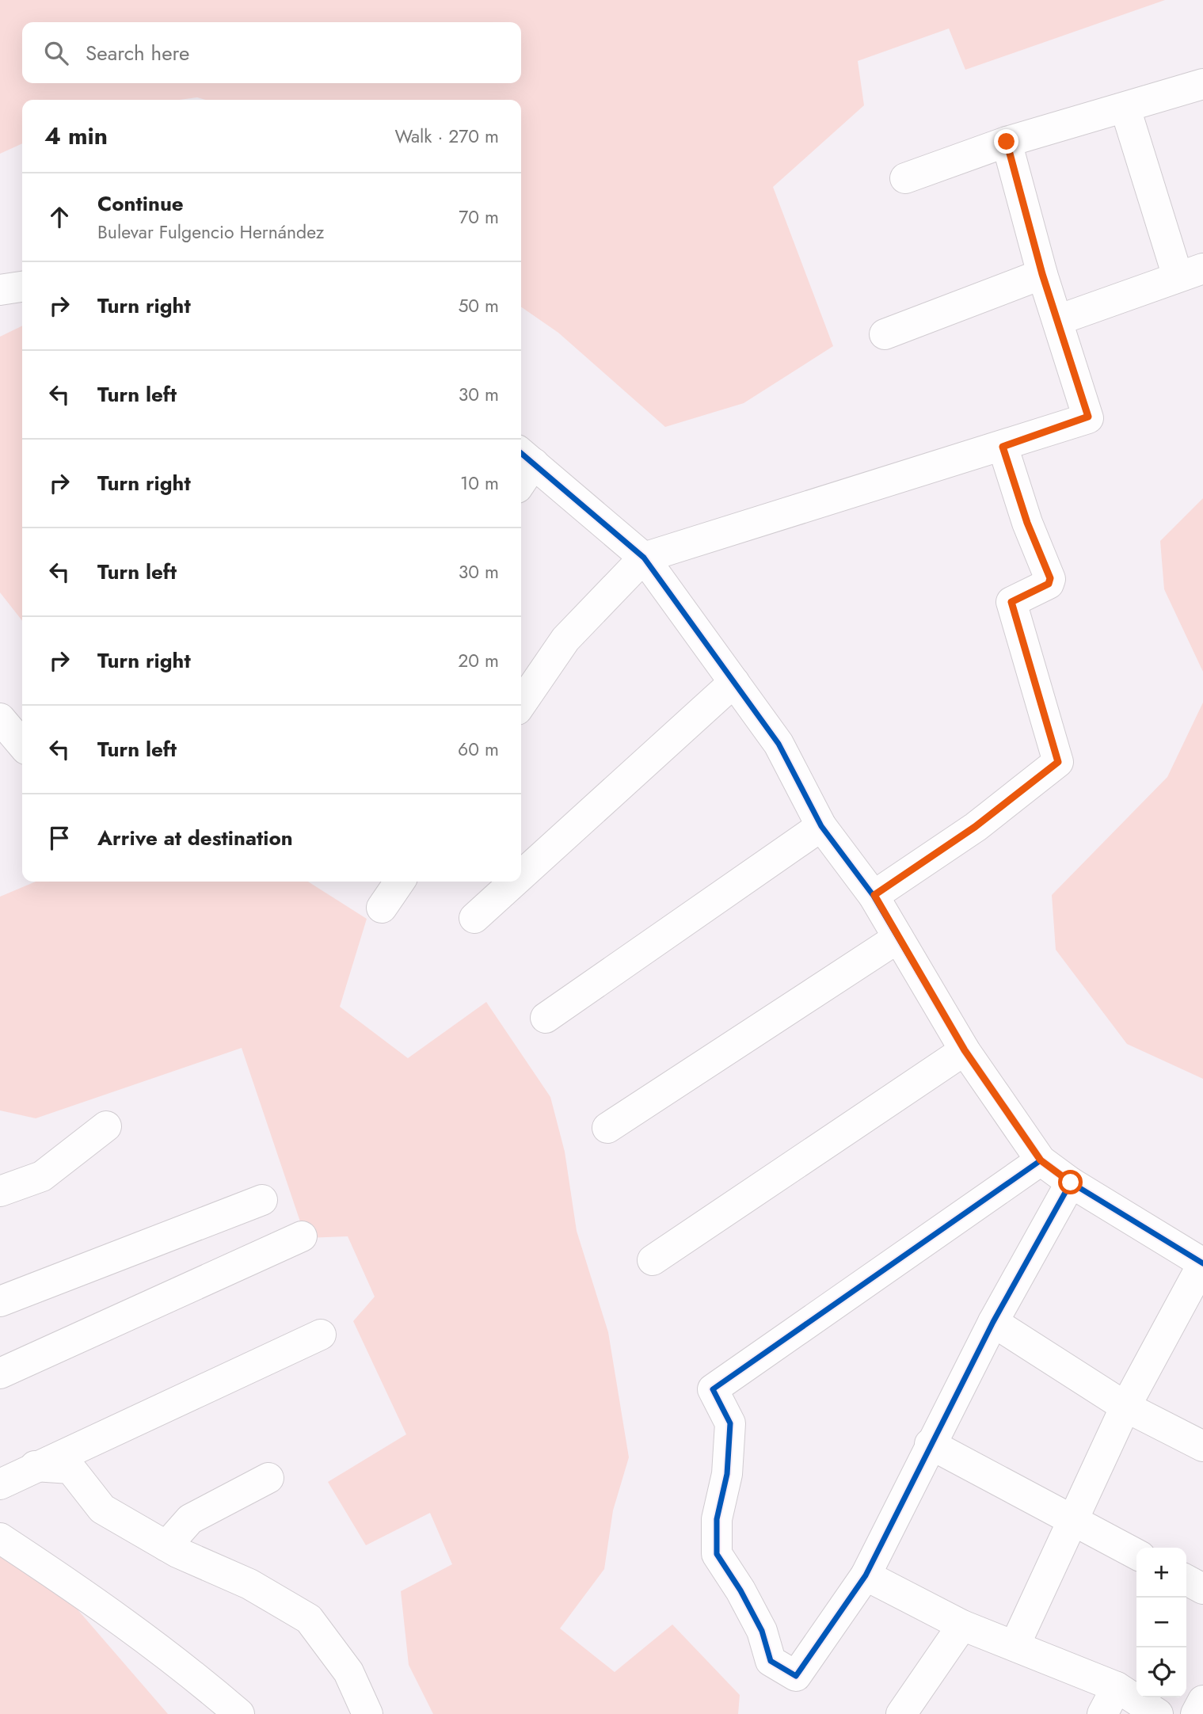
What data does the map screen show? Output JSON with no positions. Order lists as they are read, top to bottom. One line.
{"page":{"search":"Search here","heading":["4 min","Walk · 270 m"],"list":[["Continue","Bulevar Fulgencio Hernández","70 m"],["Turn right","50 m"],["Turn left","30 m"],["Turn right","10 m"],["Turn left","30 m"],["Turn right","20 m"],["Turn left","60 m"],"Arrive at destination"],"map_buttons":["+","−"]}}
